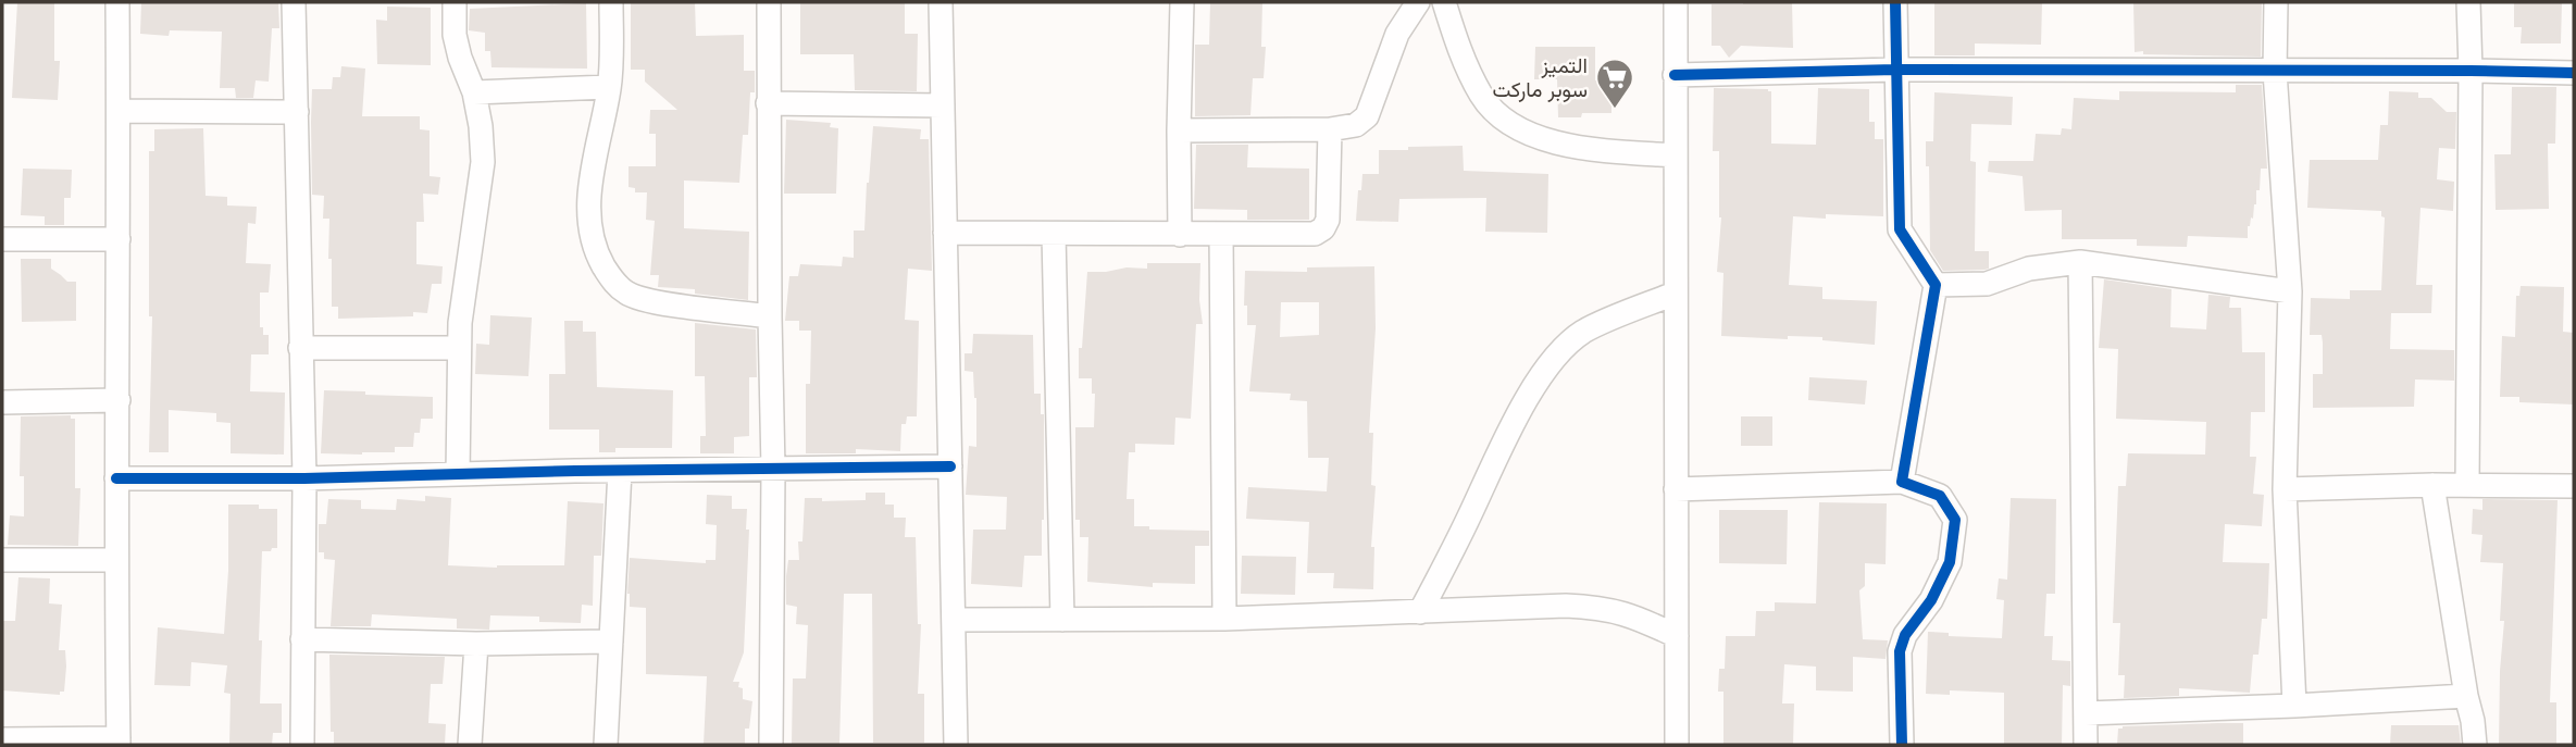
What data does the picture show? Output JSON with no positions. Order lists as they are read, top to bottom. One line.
{"places":{"supermarket":["التميز سوبر ماركت"]}}
